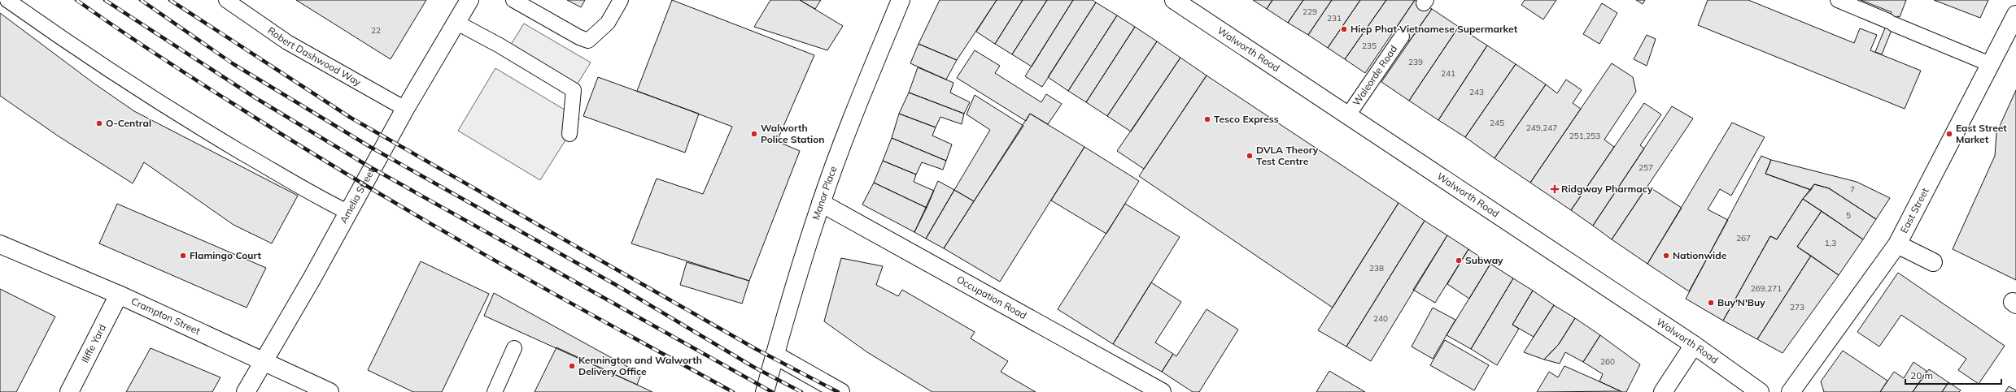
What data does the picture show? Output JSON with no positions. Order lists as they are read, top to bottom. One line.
{"streets":{"street":["Walworth Road","Manor Place","Amelia Street","East Street","Occupation Road","Crampton Street","Iliffe Yard"],"lane":["Robert Dashwood Way","Waleorde Road"]},"crossings":[["Walworth Road","Waleorde Road"],["Robert Dashwood Way","Amelia Street"],["Manor Place","Occupation Road"],["Amelia Street","Crampton Street"],["Crampton Street","Iliffe Yard"]],"places":{"other":["Hiep Phat Vietnamese Supermarket","Tesco Express","O-Central","Walworth Police Station","East Street Market","DVLA Theory Test Centre","Flamingo Court","Nationwide","Subway","Buy'N'Buy","Kennington and Walworth Delivery Office"],"health":["Ridgway Pharmacy"]},"house_numbers":["229","231","22","235","239","241","243","245","249,247","251,253","257","7","5","267","1,3","238","269,271","273","240","260"],"scale_bar":"20 m"}
